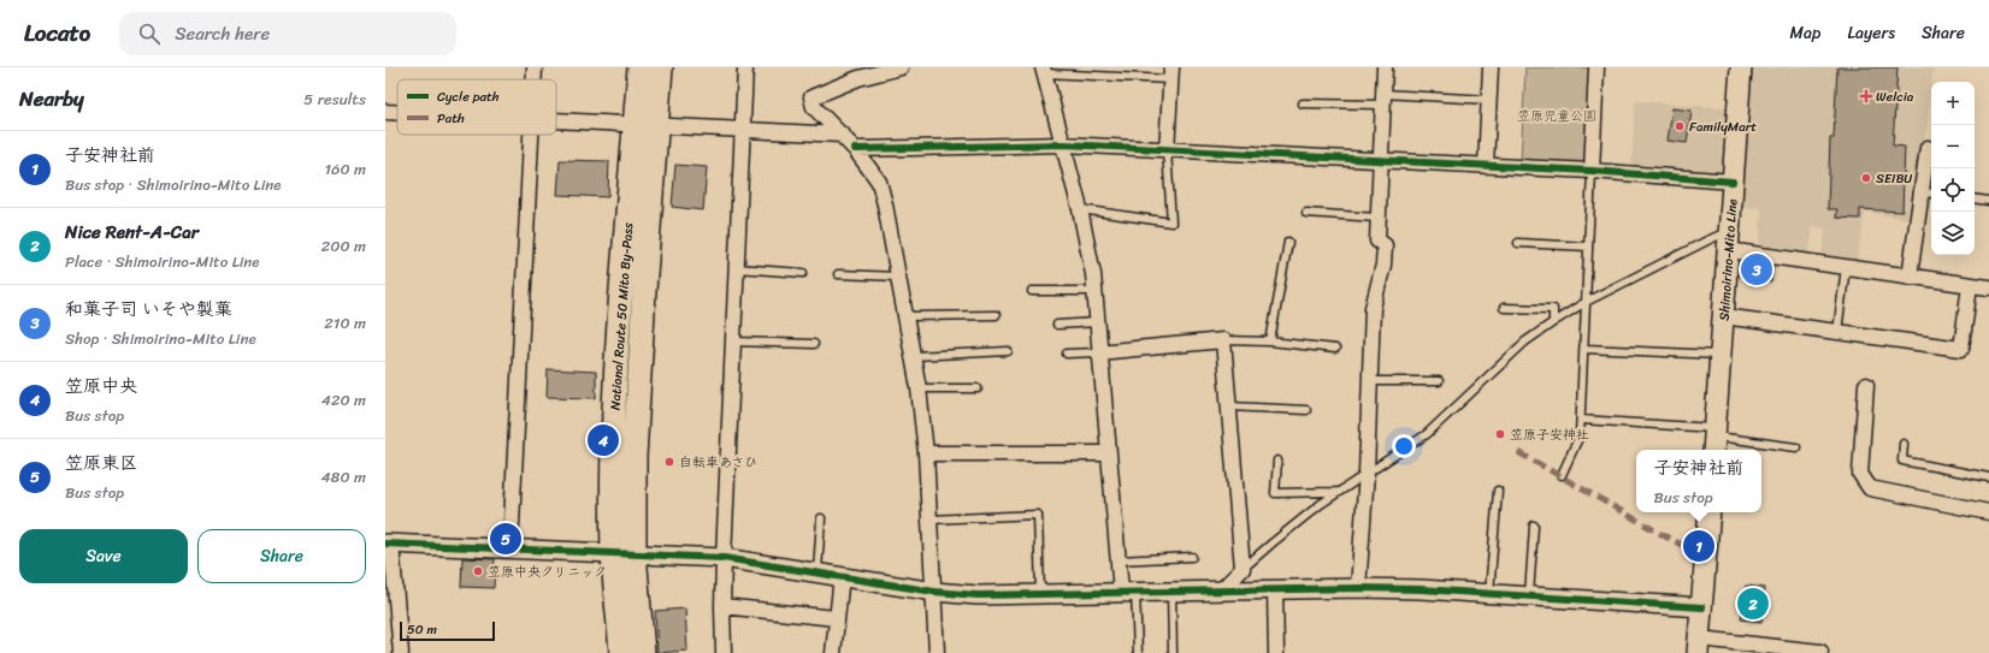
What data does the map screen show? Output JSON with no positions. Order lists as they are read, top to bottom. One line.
{"streets":{"highway":["National Route 50 Mito By-Pass"],"main road":["Shimoirino-Mito Line"]},"parks":["笠原児童公園"],"places":{"health":["Welcia"],"other":["FamilyMart","SEIBU","笠原子安神社","自転車あさひ","笠原中央クリニック"]},"legend":["Cycle path","Path"],"scale_bar":"50 m","page":{"header":"Locato","search":"Search here","nav":["Map","Layers","Share"],"heading":["Nearby","5 results"],"map_buttons":["+","−"],"list":[{"mark":"1","name":"子安神社前","note":"Bus stop · Shimoirino-Mito Line","value":"160 m"},{"mark":"2","name":"Nice Rent-A-Car","note":"Place · Shimoirino-Mito Line","value":"200 m"},{"mark":"3","name":"和菓子司 いそや製菓","note":"Shop · Shimoirino-Mito Line","value":"210 m"},{"mark":"4","name":"笠原中央","note":"Bus stop","value":"420 m"},{"mark":"5","name":"笠原東区","note":"Bus stop","value":"480 m"}],"pins":["3","4","5","1","2"],"popup":["子安神社前","Bus stop"],"buttons":["Save","Share"],"scale":"50 m"}}
